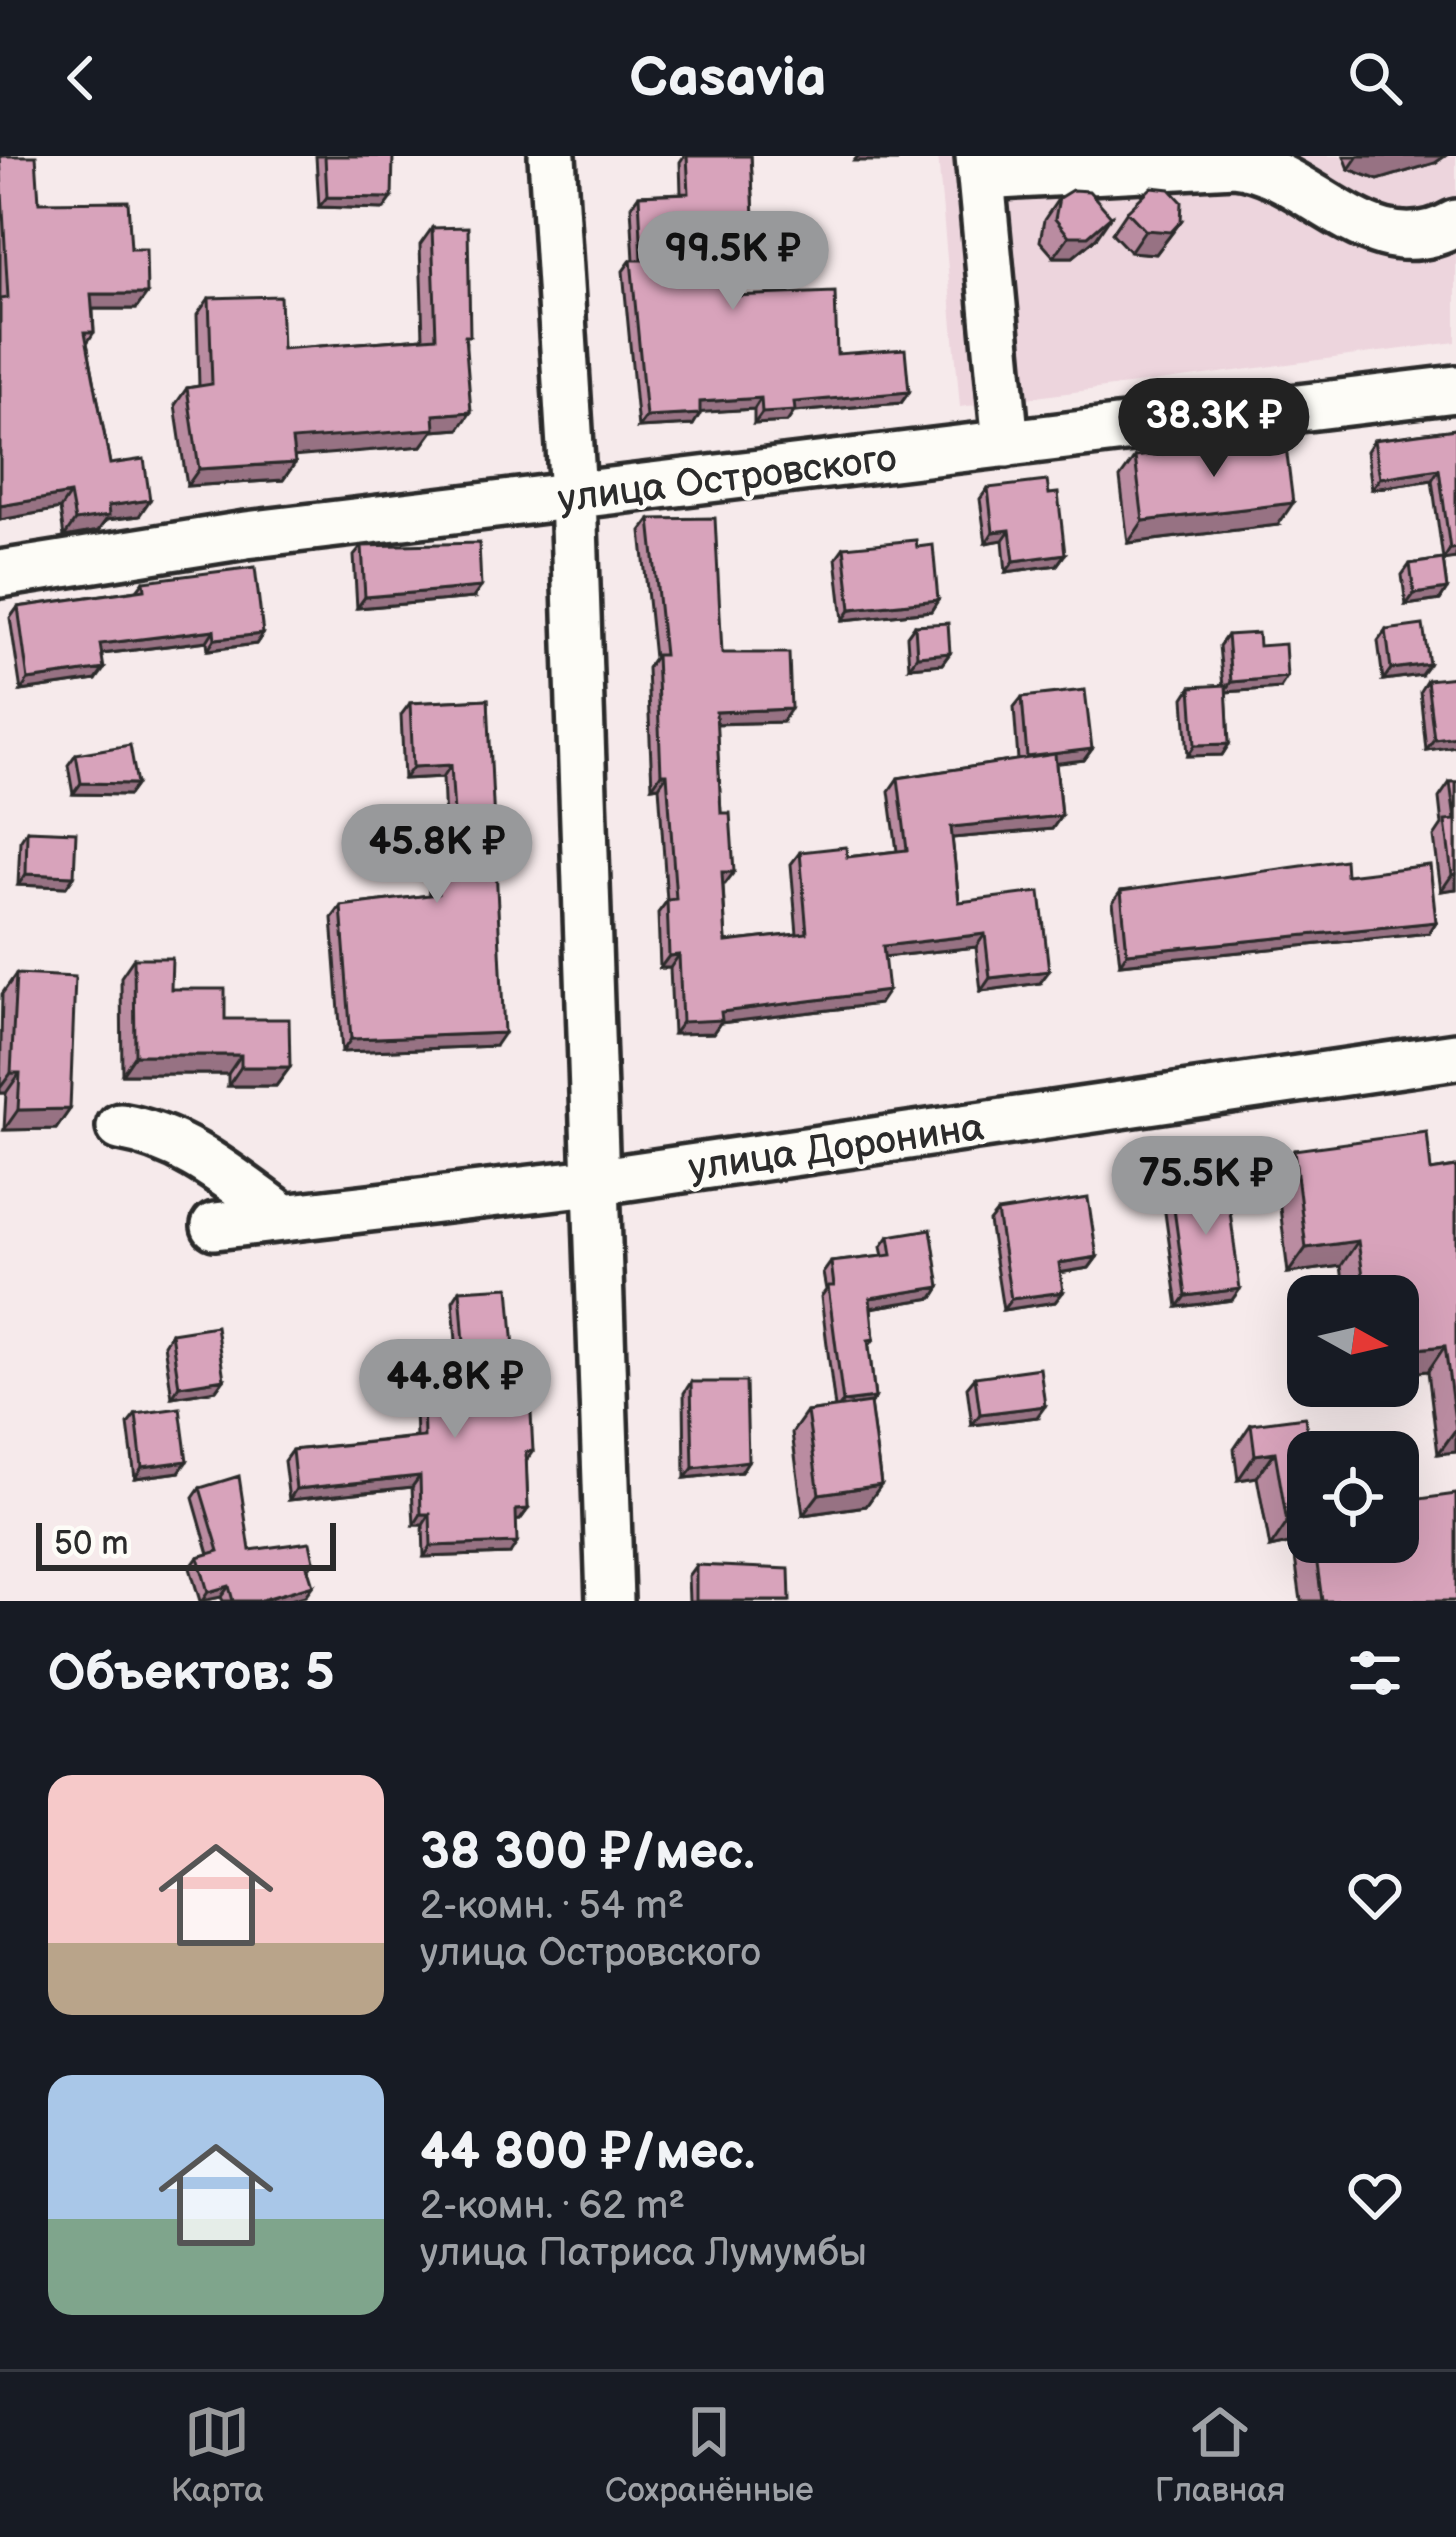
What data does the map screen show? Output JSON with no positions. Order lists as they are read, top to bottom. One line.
{"streets":{"street":["улица Островского","улица Доронина"]},"scale_bar":"50 m","north":"right","page":{"header":"Casavia","price":["99.5K ₽","38.3K ₽","45.8K ₽","75.5K ₽","44.8K ₽"],"scale":"50 m","heading":"Объектов: 5","list":[{"name":"38 300 ₽/мес.","note":"2-комн. · 54 m² · улица Островского"},{"name":"44 800 ₽/мес.","note":"2-комн. · 62 m² · улица Патриса Лумумбы"}],"tabs":["Карта","Сохранённые","Главная"]}}
